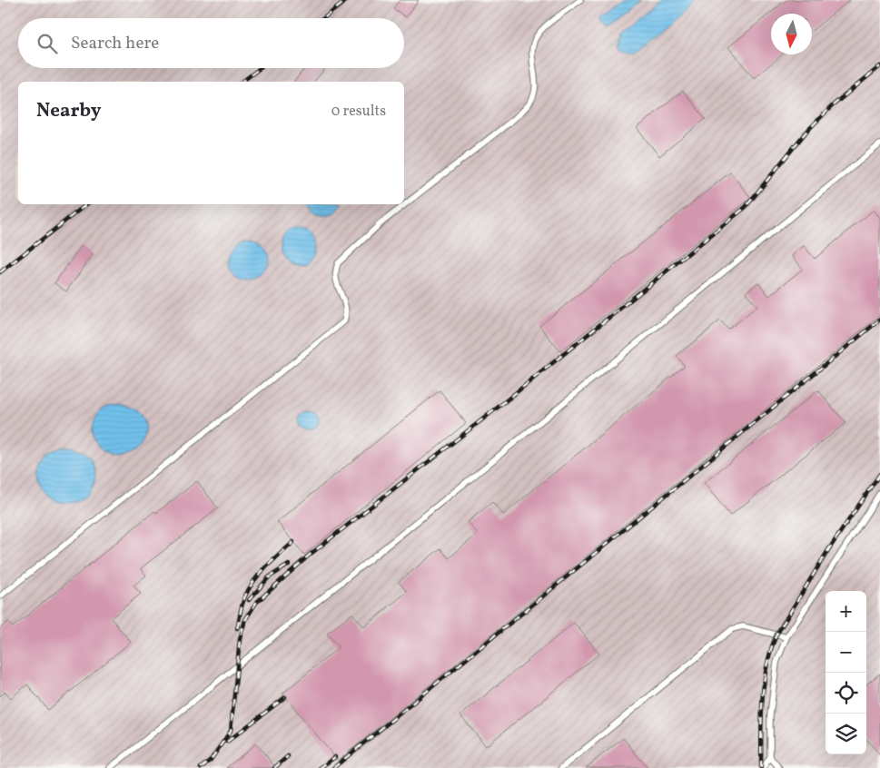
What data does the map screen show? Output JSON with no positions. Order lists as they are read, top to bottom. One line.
{"north":"bottom","page":{"search":"Search here","heading":["Nearby","0 results"],"map_buttons":["+","−"]}}
